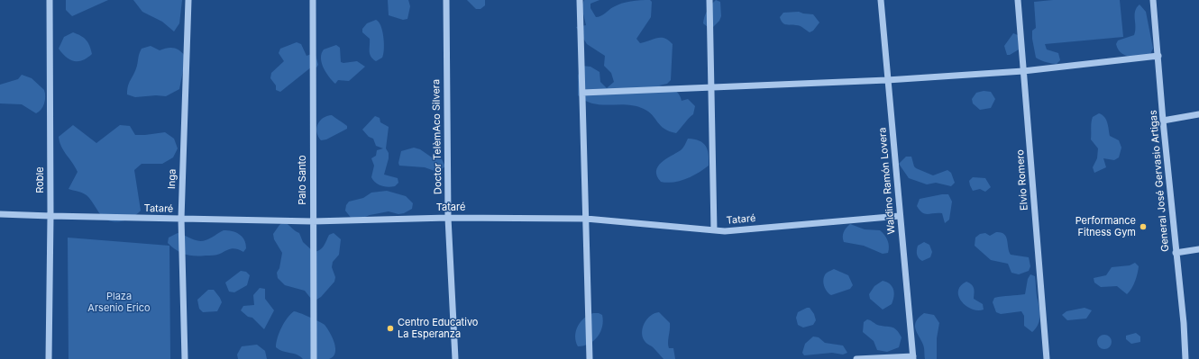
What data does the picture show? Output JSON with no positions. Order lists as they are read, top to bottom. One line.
{"streets":{"street":["Doctor TelèmAco Silvera","Inga","Roble","Palo Santo","Elvio Romero","Waldino Ramón Lovera","General José Gervasio Artigas","Tataré"]},"crossings":[["Doctor TelèmAco Silvera","Tataré"],["Inga","Tataré"],["Roble","Tataré"],["Palo Santo","Tataré"],["Waldino Ramón Lovera","Tataré"]],"parks":["Plaza Arsenio Erico"],"places":["Performance Fitness Gym","Centro Educativo La Esperanza"]}
